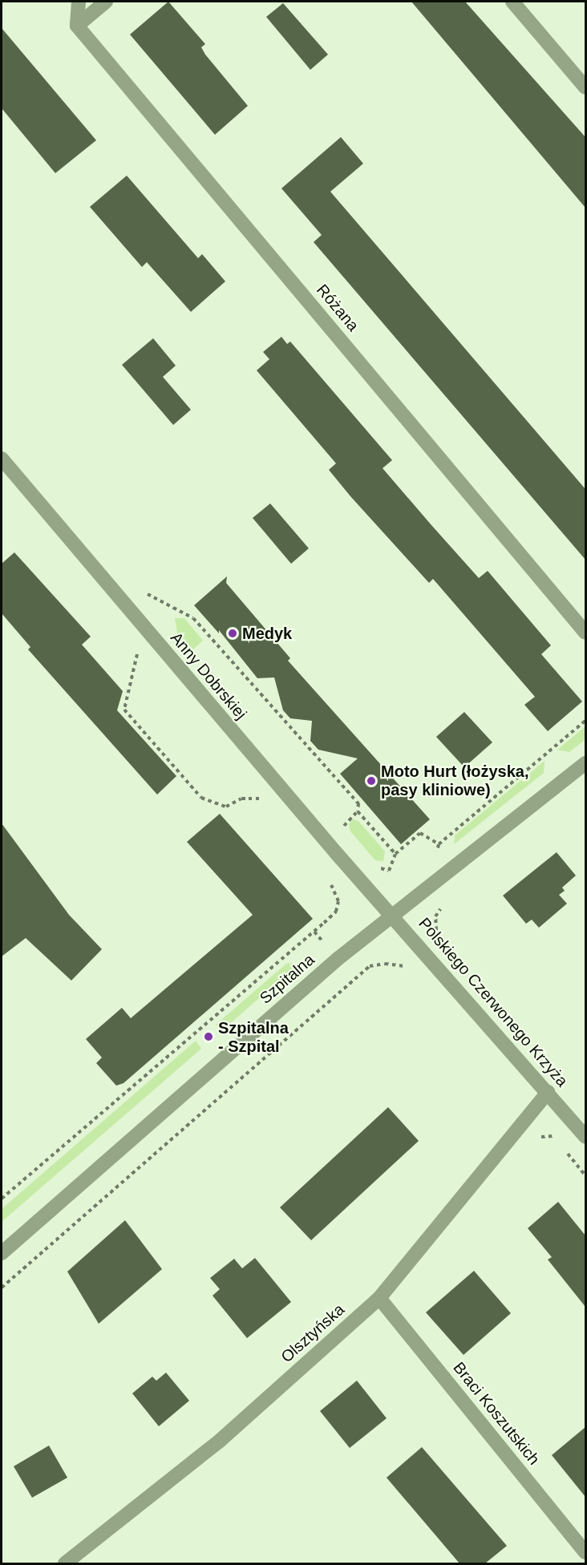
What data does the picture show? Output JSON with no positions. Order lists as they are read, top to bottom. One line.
{"streets":{"street":["Różana","Anny Dobrskiej","Szpitalna","Polskiego Czerwonego Krzyża","Olsztyńska","Braci Koszutskich"]},"crossings":[["Anny Dobrskiej","Szpitalna"],["Anny Dobrskiej","Polskiego Czerwonego Krzyża"],["Szpitalna","Polskiego Czerwonego Krzyża"],["Polskiego Czerwonego Krzyża","Olsztyńska"],["Olsztyńska","Braci Koszutskich"]],"places":["Medyk","Moto Hurt (łożyska, pasy kliniowe)","Szpitalna - Szpital"]}
